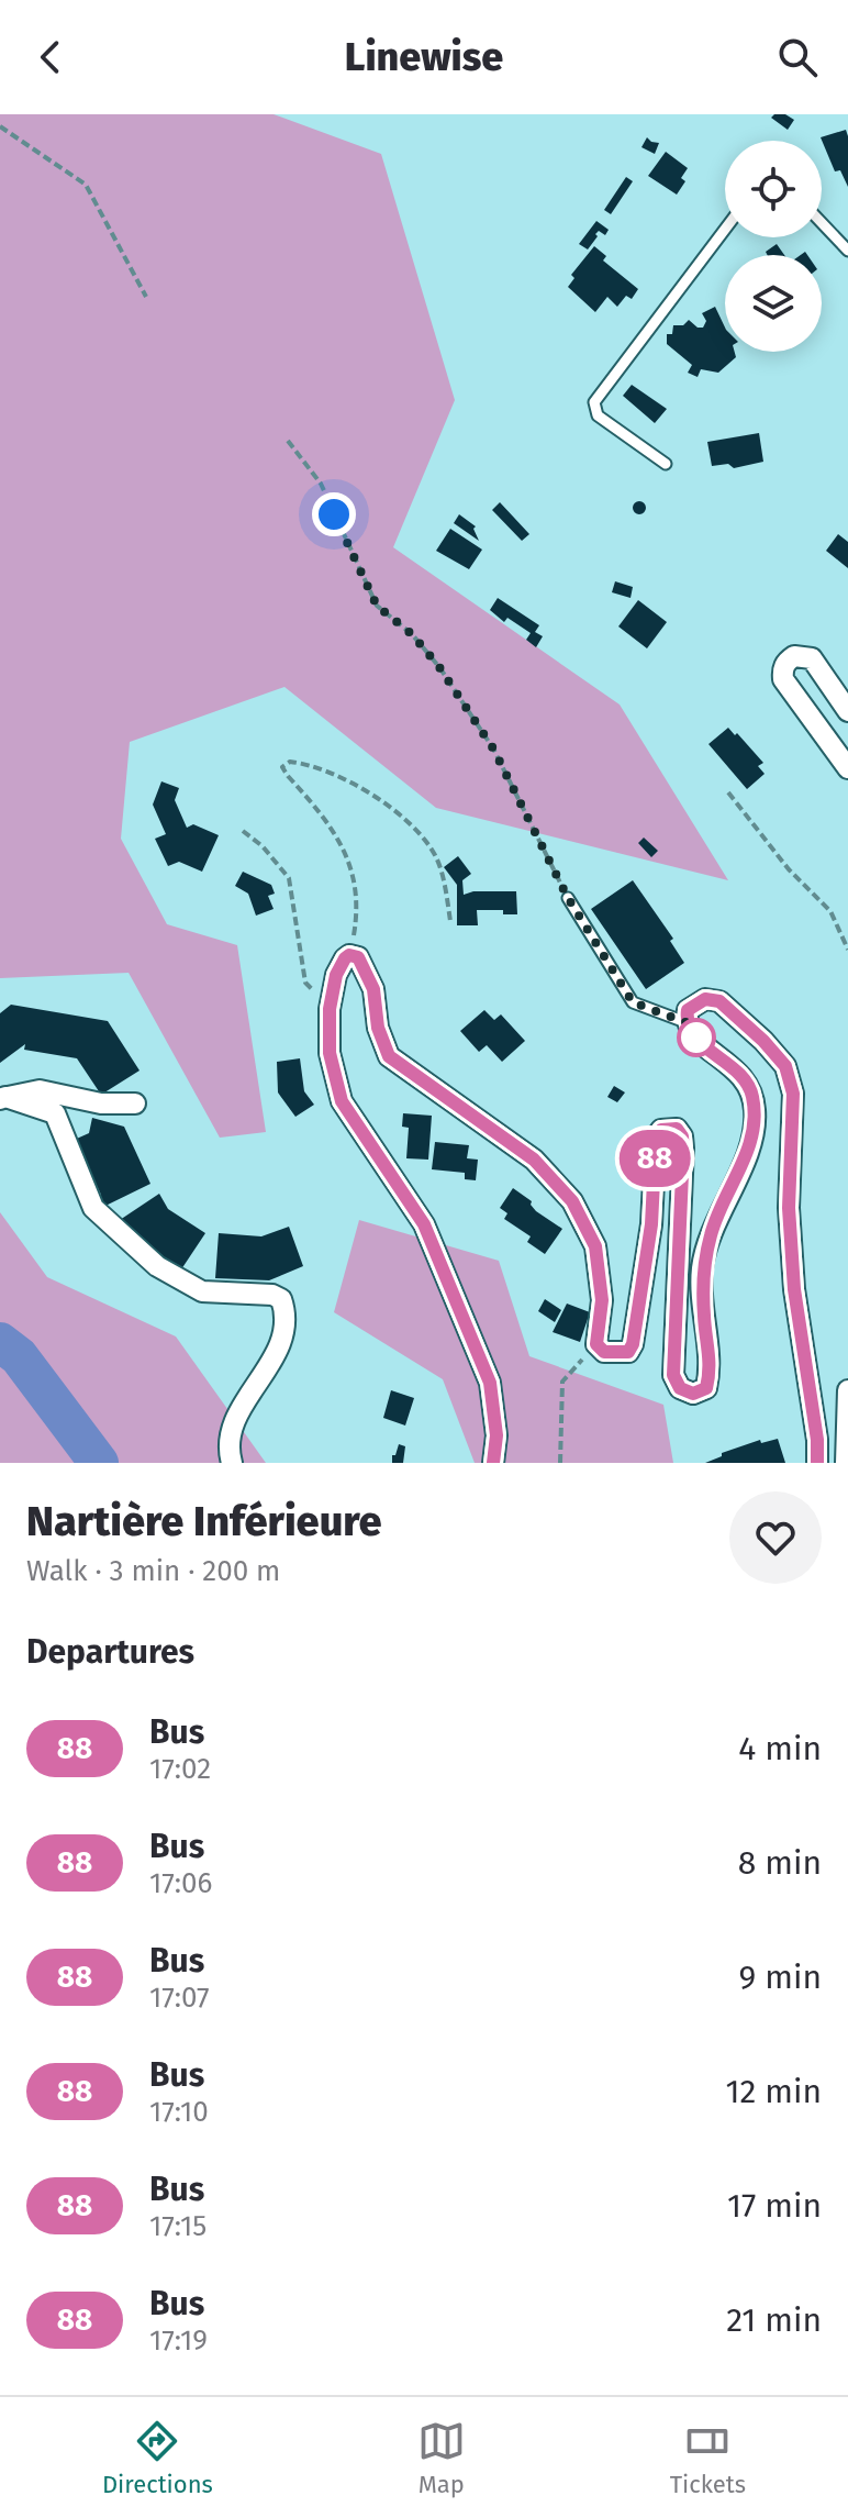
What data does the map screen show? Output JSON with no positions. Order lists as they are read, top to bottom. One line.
{"lines":["bus line 88"],"page":{"header":"Linewise","on_map":"88","heading":[["Nartière Inférieure","Walk · 3 min · 200 m"],"Departures"],"list":[{"mark":"88","name":"Bus","note":"17:02","value":"4 min"},{"mark":"88","name":"Bus","note":"17:06","value":"8 min"},{"mark":"88","name":"Bus","note":"17:07","value":"9 min"},{"mark":"88","name":"Bus","note":"17:10","value":"12 min"},{"mark":"88","name":"Bus","note":"17:15","value":"17 min"},{"mark":"88","name":"Bus","note":"17:19","value":"21 min"}],"tabs":["Directions","Map","Tickets"]}}
